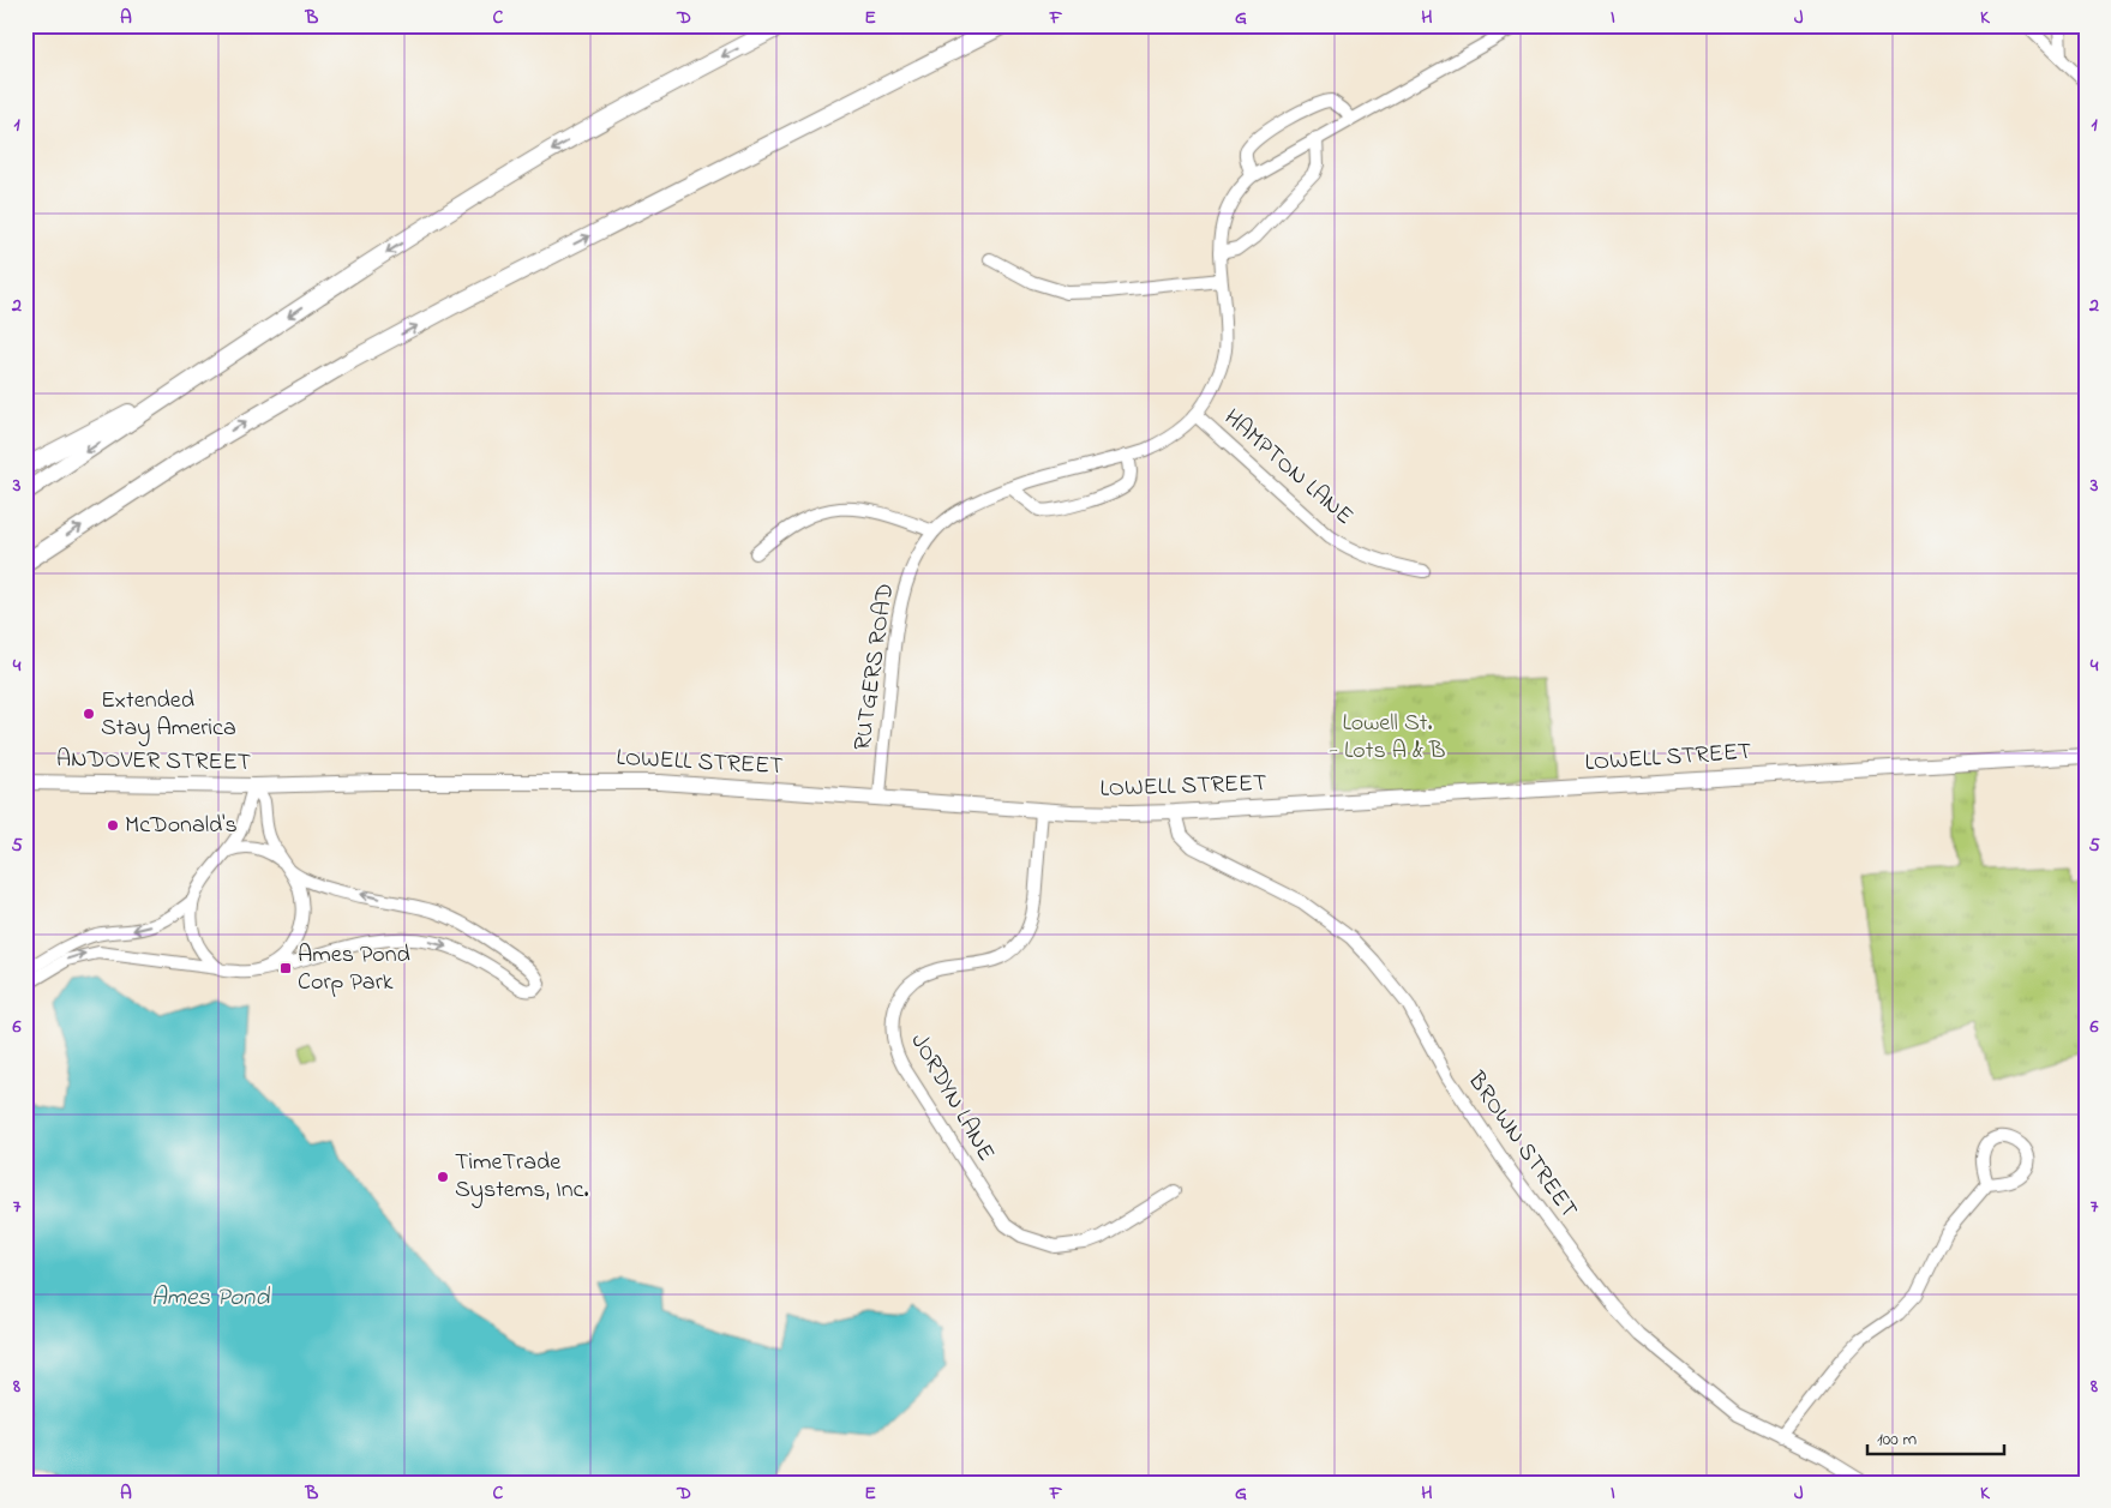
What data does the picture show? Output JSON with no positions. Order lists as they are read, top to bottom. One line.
{"streets":{"main road":["LOWELL STREET","ANDOVER STREET"],"street":["HAMPTON LANE","RUTGERS ROAD","JORDYN LANE","BROWN STREET"]},"crossings":[["HAMPTON LANE","RUTGERS ROAD"],["RUTGERS ROAD","LOWELL STREET"],["LOWELL STREET","ANDOVER STREET"],["LOWELL STREET","JORDYN LANE"],["LOWELL STREET","BROWN STREET"]],"water":["Ames Pond"],"parks":["Lowell St. - Lots A & B"],"places":{"other":["Extended Stay America","McDonald's","TimeTrade Systems, Inc."],"transit":["Ames Pond Corp Park"]},"scale_bar":"100 m","grid":{"columns":["A","B","C","D","E","F","G","H","I","J","K"],"rows":["1","2","3","4","5","6","7","8"]}}
